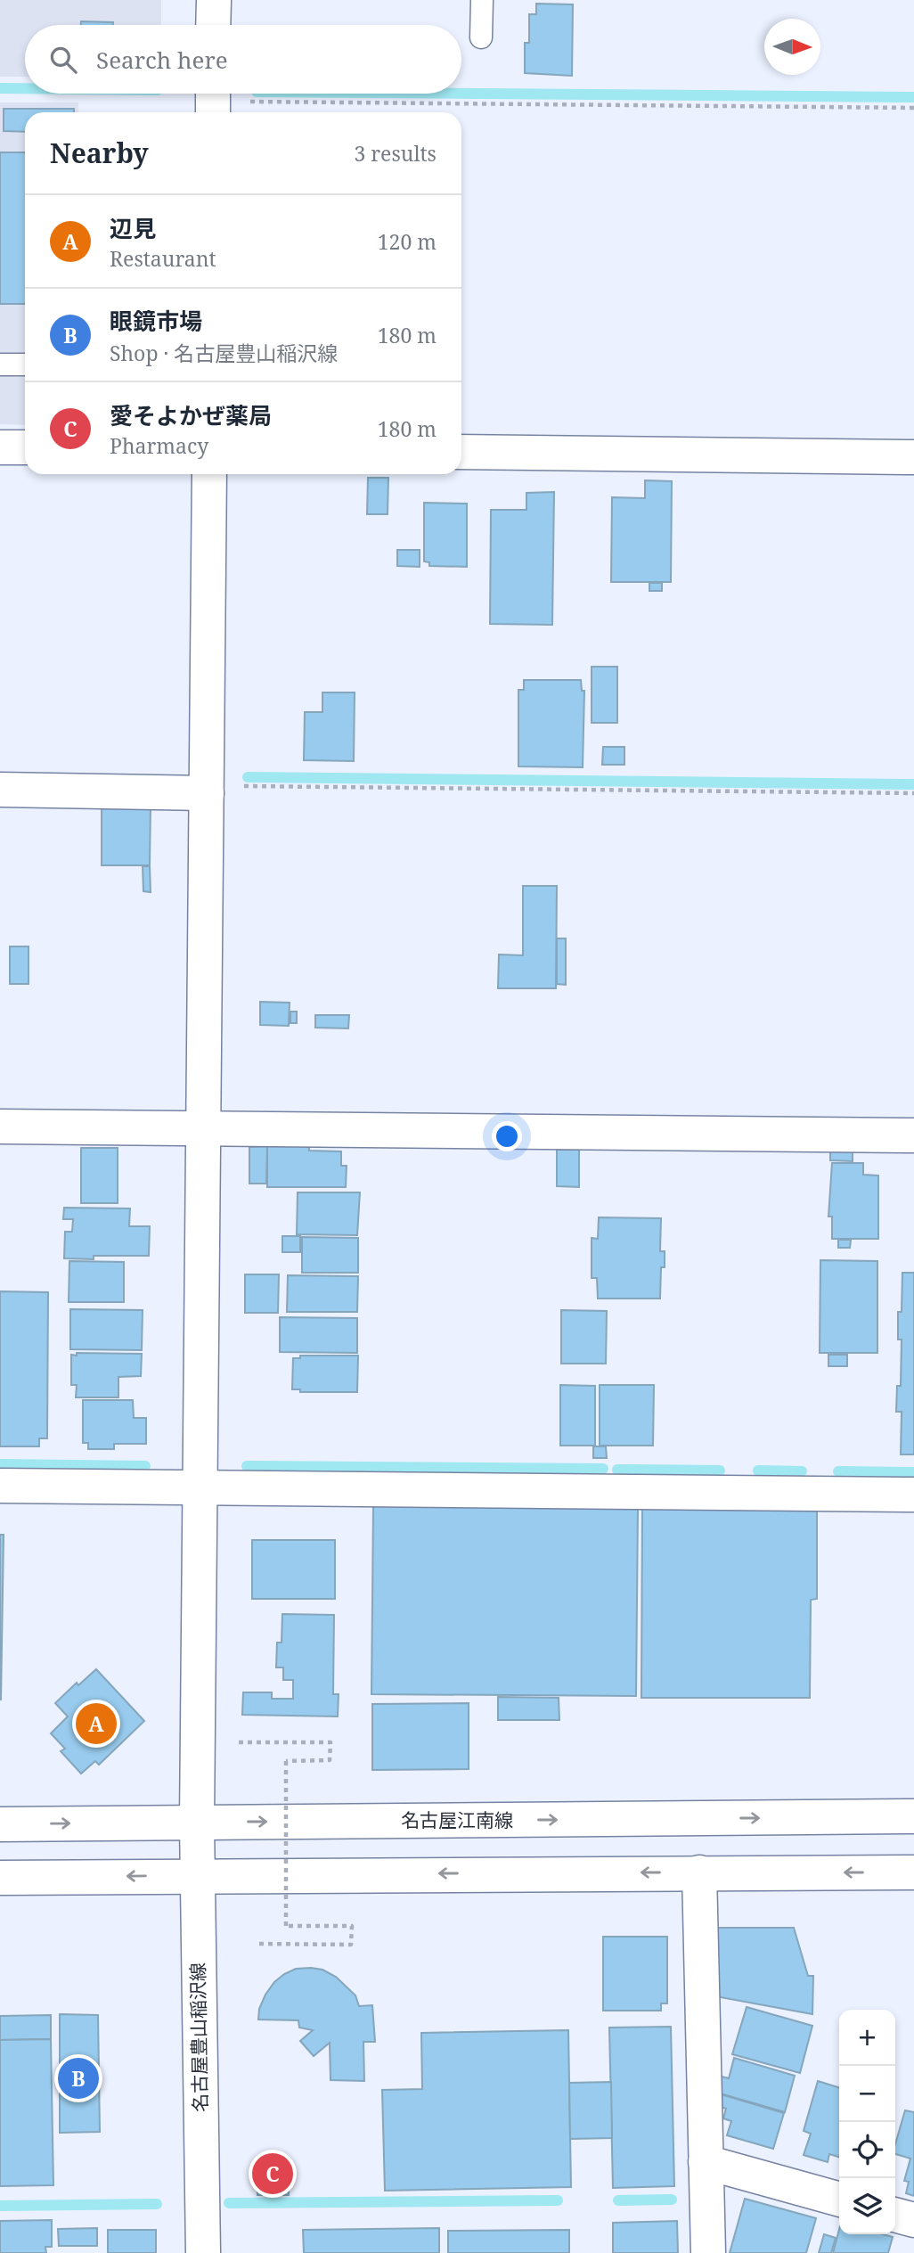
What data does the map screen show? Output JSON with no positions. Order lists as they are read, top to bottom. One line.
{"streets":{"street":["名古屋江南線","名古屋豊山稲沢線"]},"crossings":[["名古屋江南線","名古屋豊山稲沢線"]],"north":"right","page":{"search":"Search here","heading":["Nearby","3 results"],"list":[{"mark":"A","name":"辺見","note":"Restaurant","value":"120 m"},{"mark":"B","name":"眼鏡市場","note":"Shop · 名古屋豊山稲沢線","value":"180 m"},{"mark":"C","name":"愛そよかぜ薬局","note":"Pharmacy","value":"180 m"}],"pins":["A","B","C"],"map_buttons":["+","−"]}}
